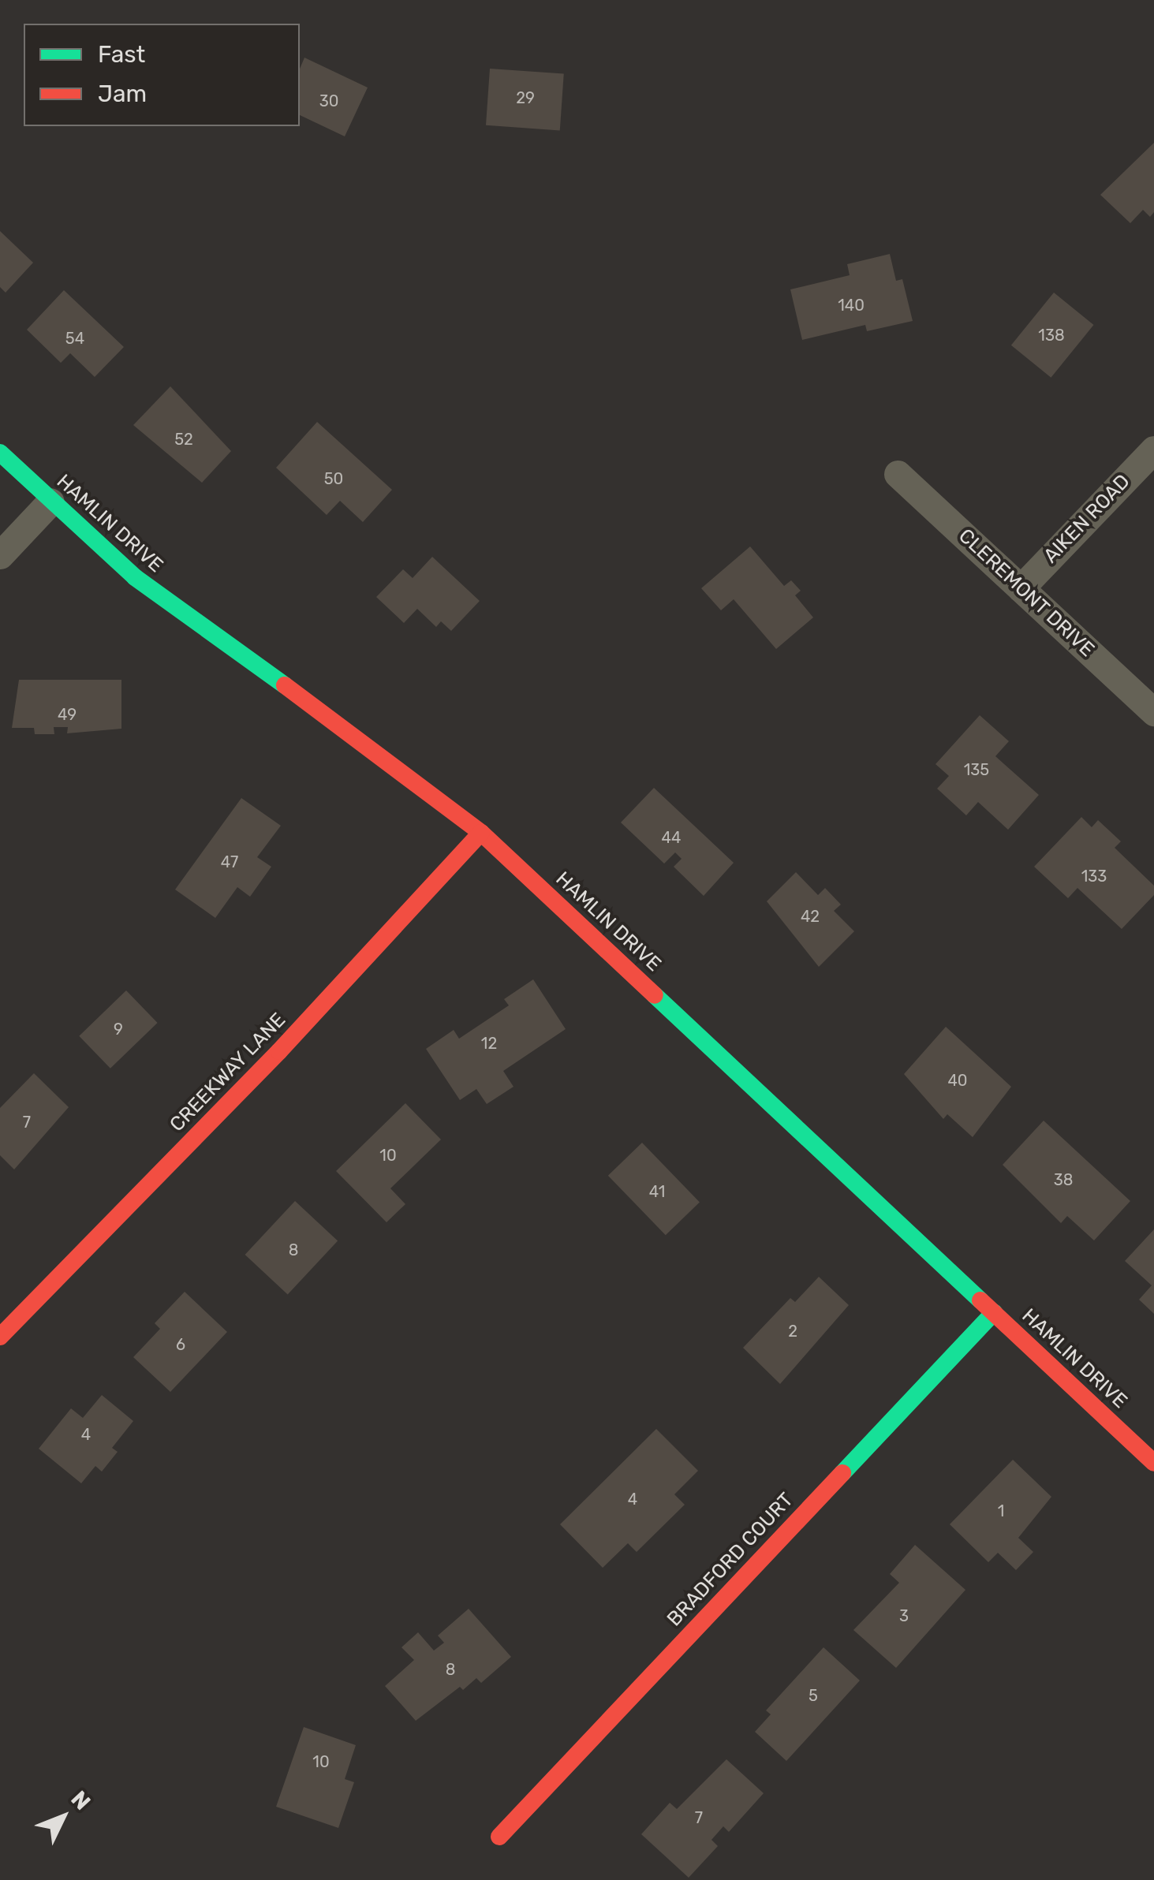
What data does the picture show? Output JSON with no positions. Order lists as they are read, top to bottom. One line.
{"streets":{"street":["AIKEN ROAD","HAMLIN DRIVE","CLEREMONT DRIVE","CREEKWAY LANE","BRADFORD COURT"]},"crossings":[["AIKEN ROAD","CLEREMONT DRIVE"],["HAMLIN DRIVE","CREEKWAY LANE"],["HAMLIN DRIVE","BRADFORD COURT"]],"house_numbers":["29","30","140","138","54","52","50","49","135","44","47","133","42","9","12","40","7","10","38","41","8","2","6","4","4","1","3","8","5","10","7"],"legend":["Fast","Jam"],"north":"top right"}
